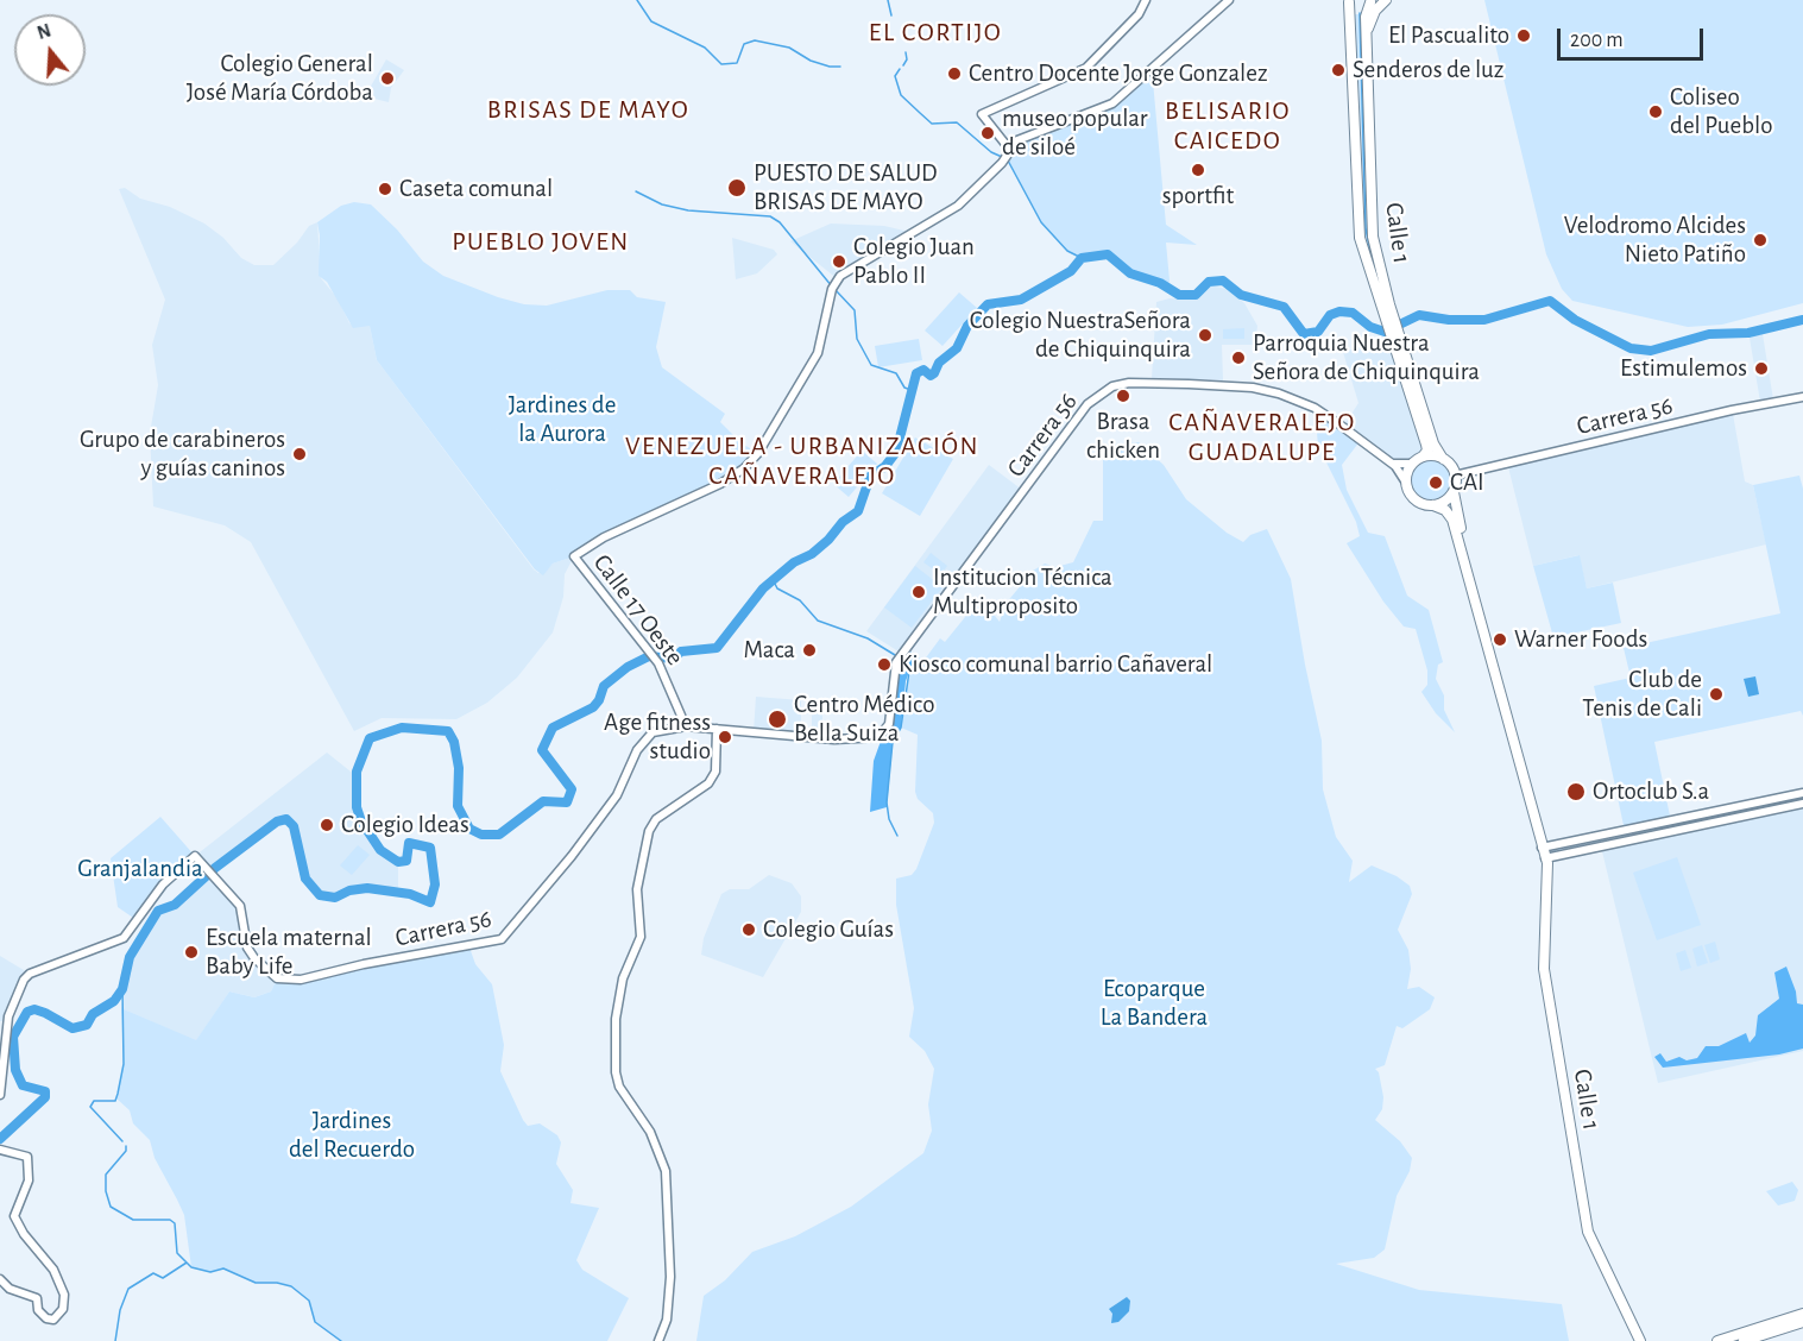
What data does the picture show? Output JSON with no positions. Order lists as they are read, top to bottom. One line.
{"streets":{"main road":["Calle 1"],"street":["Carrera 56","Calle 17 Oeste"]},"crossings":[["Calle 1","Carrera 56"],["Carrera 56","Calle 17 Oeste"]],"districts":["EL CORTIJO","BRISAS DE MAYO","BELISARIO CAICEDO","PUEBLO JOVEN","CAÑAVERALEJO GUADALUPE","VENEZUELA - URBANIZACIÓN CAÑAVERALEJO"],"parks":["Jardines de la Aurora","Granjalandia","Ecoparque La Bandera","Jardines del Recuerdo"],"places":["El Pascualito","Senderos de luz","Centro Docente Jorge Gonzalez","Colegio General José María Córdoba","Coliseo del Pueblo","museo popular de siloé","sportfit","PUESTO DE SALUD BRISAS DE MAYO","Caseta comunal","Velodromo Alcides Nieto Patiño","Colegio Juan Pablo II","Colegio NuestraSeñora de Chiquinquira","Parroquia Nuestra Señora de Chiquinquira","Estimulemos","Brasa chicken","Grupo de carabineros y guías caninos","CAI","Institucion Técnica Multiproposito","Warner Foods","Maca","Kiosco comunal barrio Cañaveral","Club de Tenis de Cali","Centro Médico Bella Suiza","Age fitness studio","Ortoclub S.a","Colegio Ideas","Colegio Guías","Escuela maternal Baby Life"],"scale_bar":"200 m","north":"top"}
